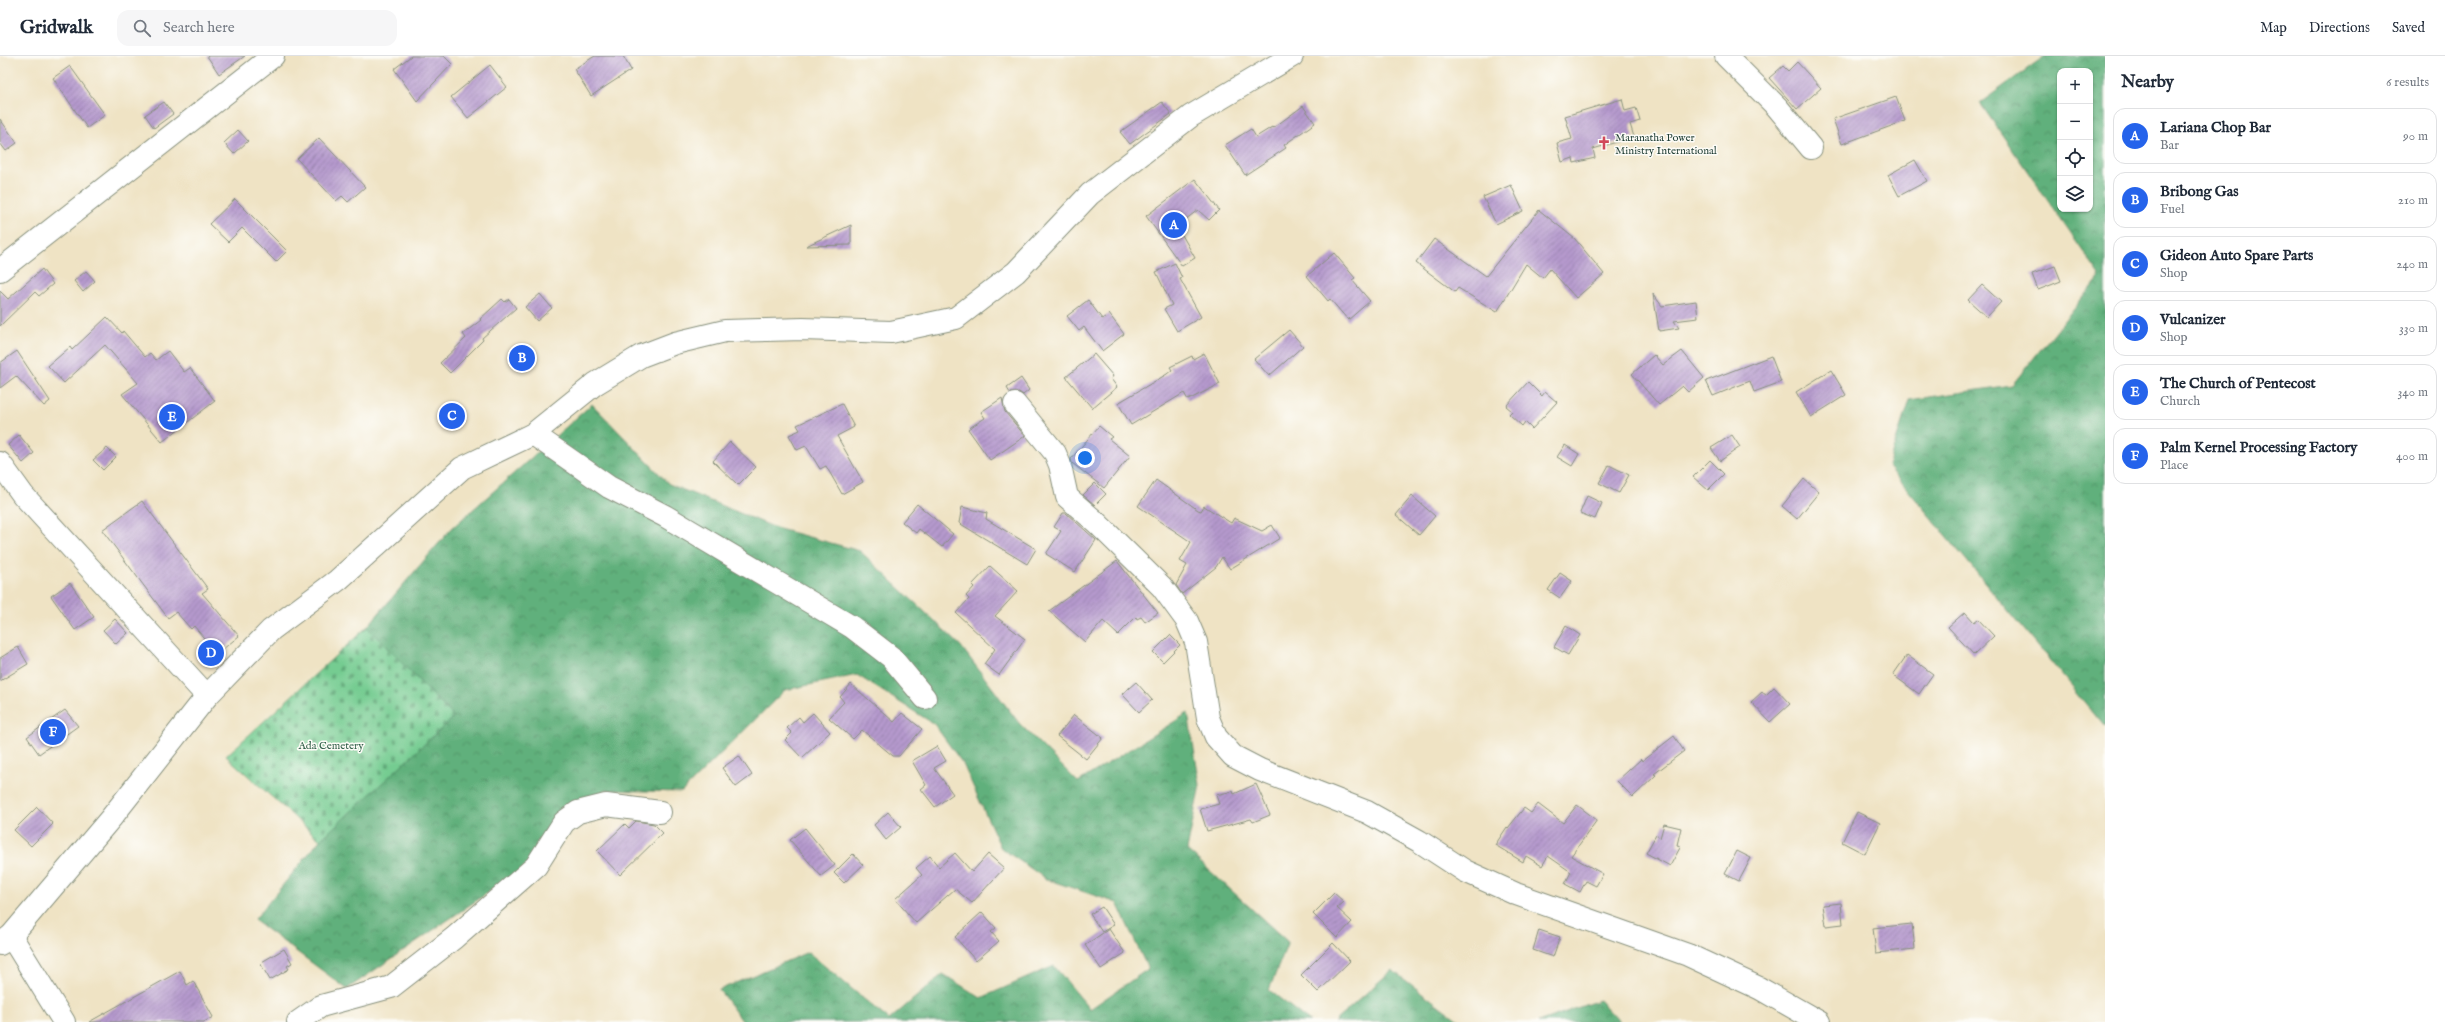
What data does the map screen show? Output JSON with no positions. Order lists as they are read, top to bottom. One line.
{"parks":["Ada Cemetery"],"places":{"church":["Maranatha Power Ministry International"]},"page":{"header":"Gridwalk","search":"Search here","nav":["Map","Directions","Saved"],"heading":["Nearby","6 results"],"map_buttons":["+","−"],"list":[{"mark":"A","name":"Lariana Chop Bar","note":"Bar","value":"90 m"},{"mark":"B","name":"Bribong Gas","note":"Fuel","value":"210 m"},{"mark":"C","name":"Gideon Auto Spare Parts","note":"Shop","value":"240 m"},{"mark":"D","name":"Vulcanizer","note":"Shop","value":"330 m"},{"mark":"E","name":"The Church of Pentecost","note":"Church","value":"340 m"},{"mark":"F","name":"Palm Kernel Processing Factory","note":"Place","value":"400 m"}],"pins":["A","B","C","E","D","F"]}}
